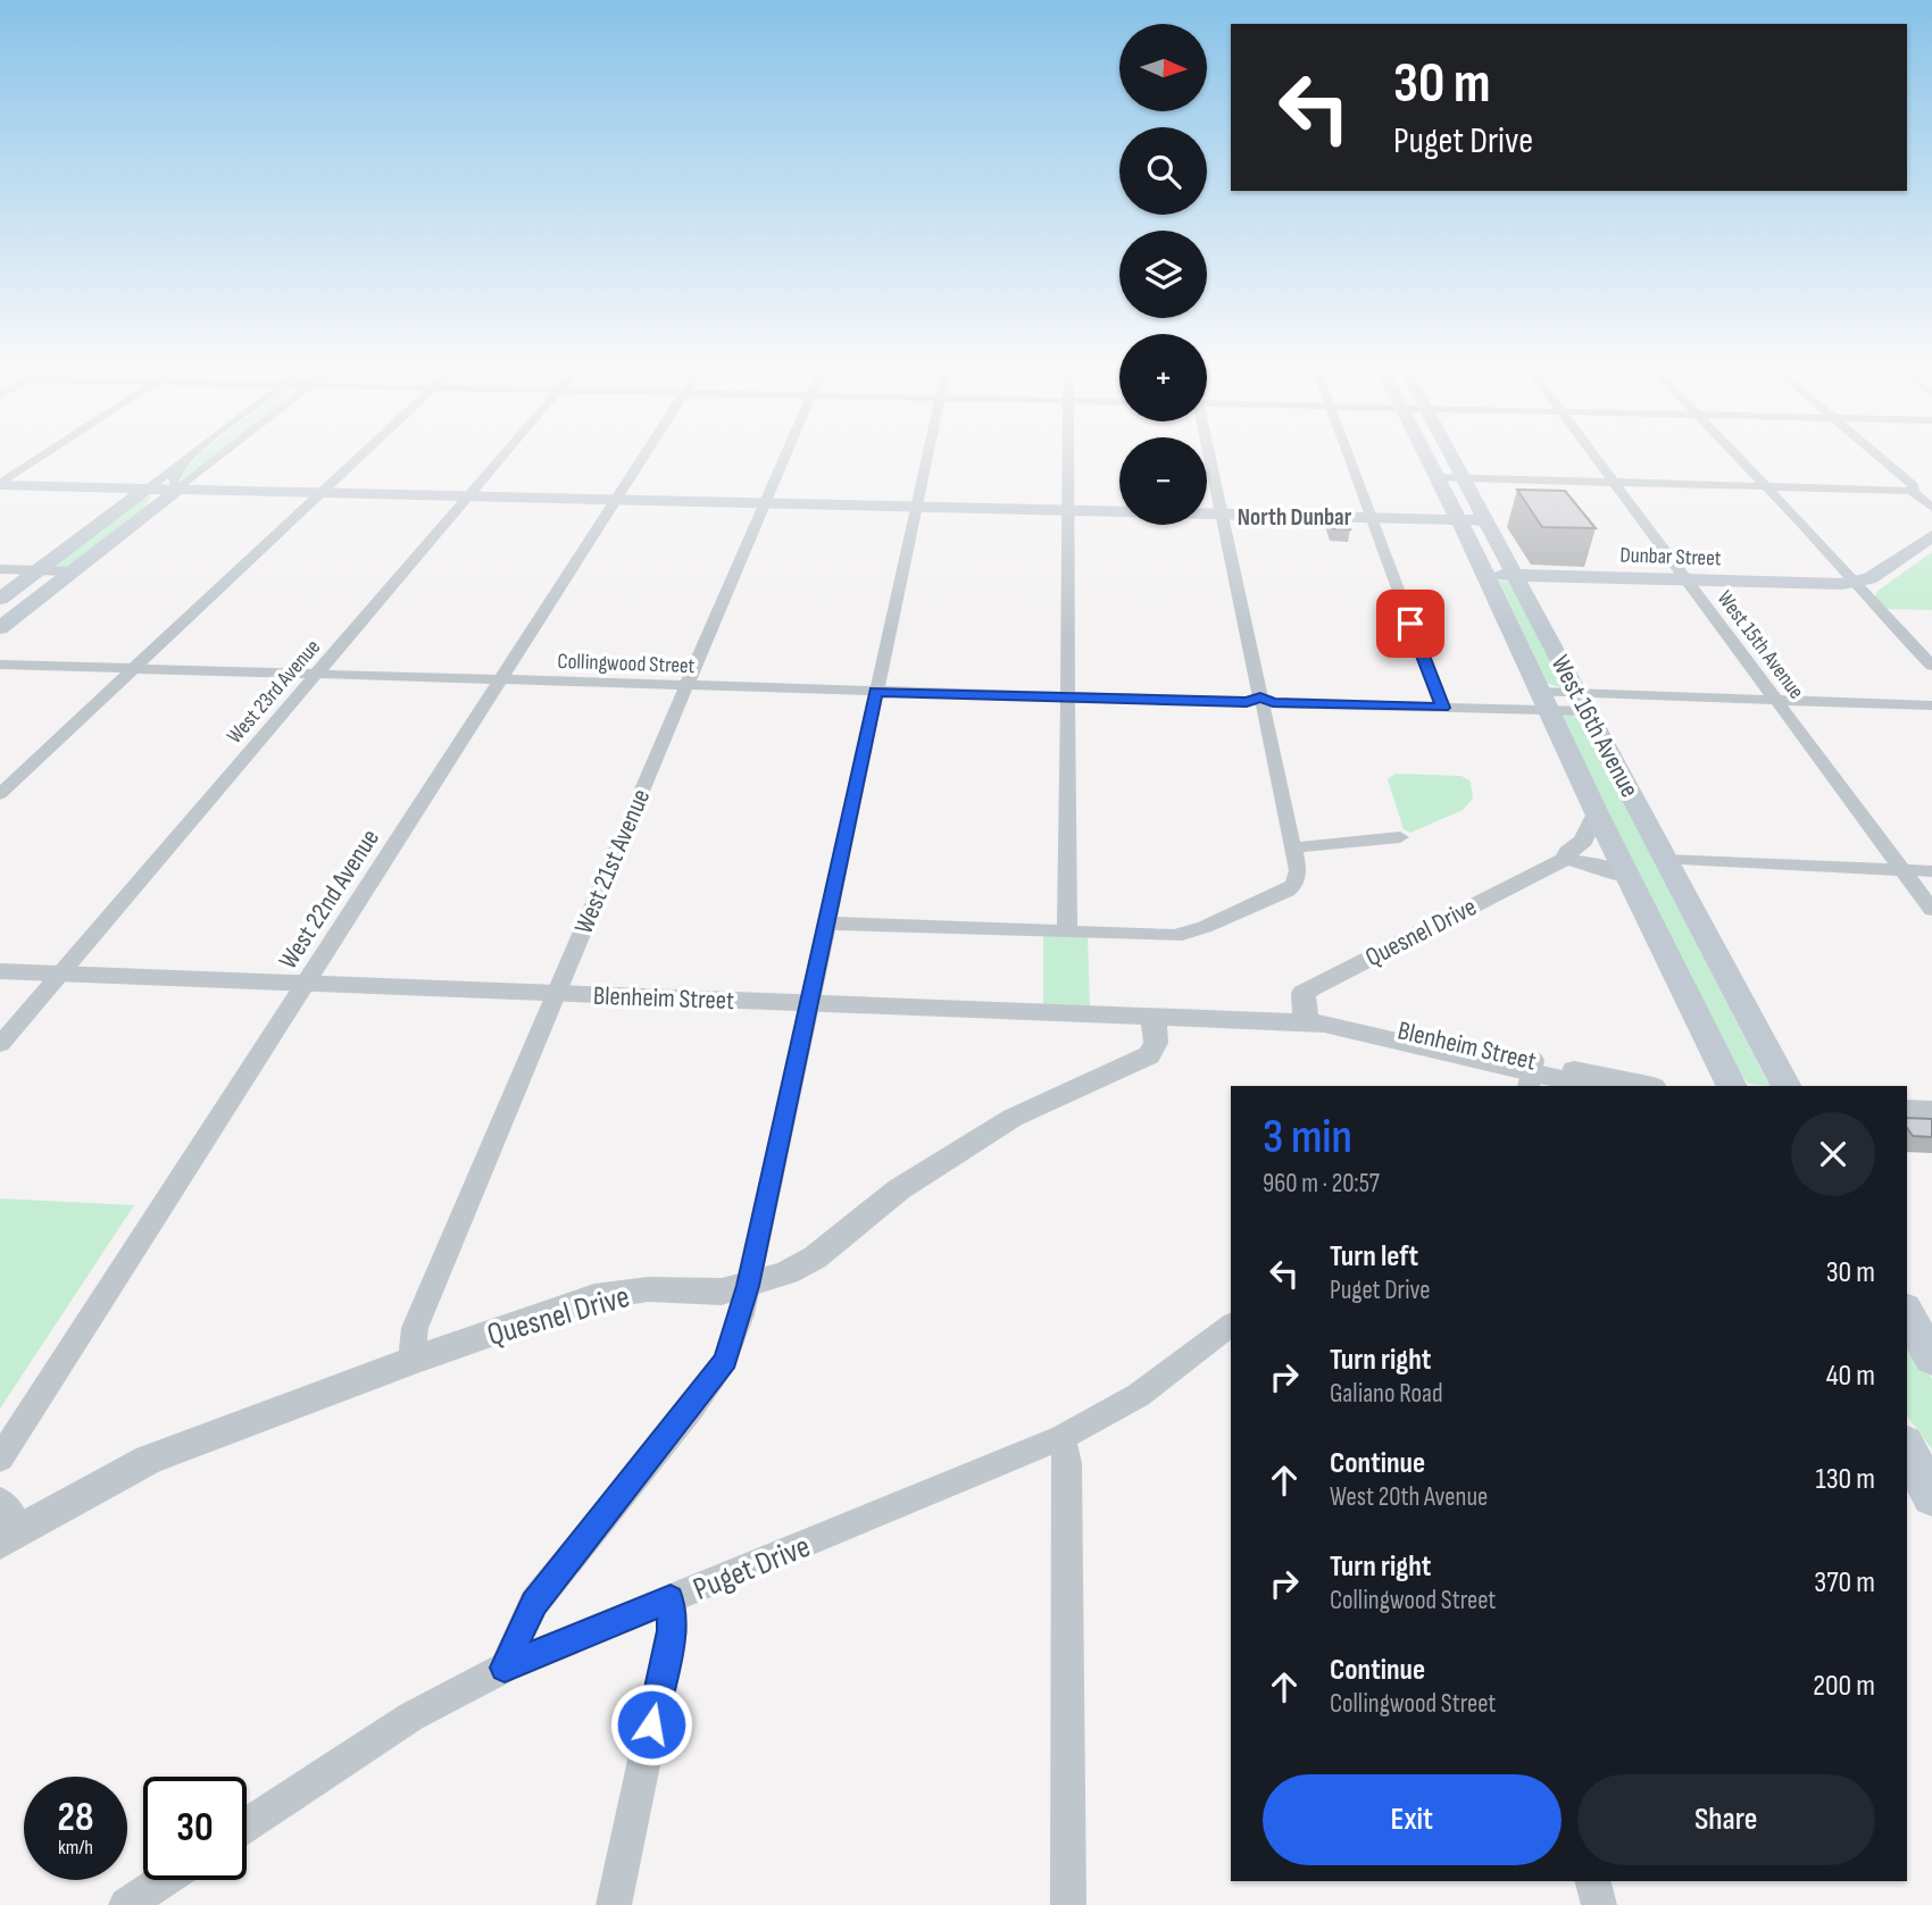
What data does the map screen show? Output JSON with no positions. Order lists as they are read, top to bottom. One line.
{"streets":{"main road":["Dunbar Street","West 16th Avenue"],"street":["West 15th Avenue","Collingwood Street","West 23rd Avenue","West 21st Avenue","West 22nd Avenue","Quesnel Drive","Blenheim Street","Puget Drive"]},"crossings":[["Dunbar Street","West 15th Avenue"],["Dunbar Street","West 16th Avenue"],["West 15th Avenue","Collingwood Street"],["Collingwood Street","West 23rd Avenue"],["Collingwood Street","West 16th Avenue"],["Collingwood Street","West 21st Avenue"],["Collingwood Street","West 22nd Avenue"],["West 23rd Avenue","Blenheim Street"],["West 16th Avenue","Quesnel Drive"],["West 21st Avenue","Quesnel Drive"],["West 21st Avenue","Blenheim Street"],["West 22nd Avenue","Blenheim Street"],["Quesnel Drive","Blenheim Street"]],"districts":["North Dunbar"],"north":"right","page":{"map_buttons":["+","−"],"turn":["30 m","Puget Drive"],"heading":["3 min","960 m · 20:57"],"list":[{"name":"Turn left","note":"Puget Drive","value":"30 m"},{"name":"Turn right","note":"Galiano Road","value":"40 m"},{"name":"Continue","note":"West 20th Avenue","value":"130 m"},{"name":"Turn right","note":"Collingwood Street","value":"370 m"},{"name":"Continue","note":"Collingwood Street","value":"200 m"}],"buttons":["Exit","Share"],"speed":"28 km/h","limit":"30"}}
